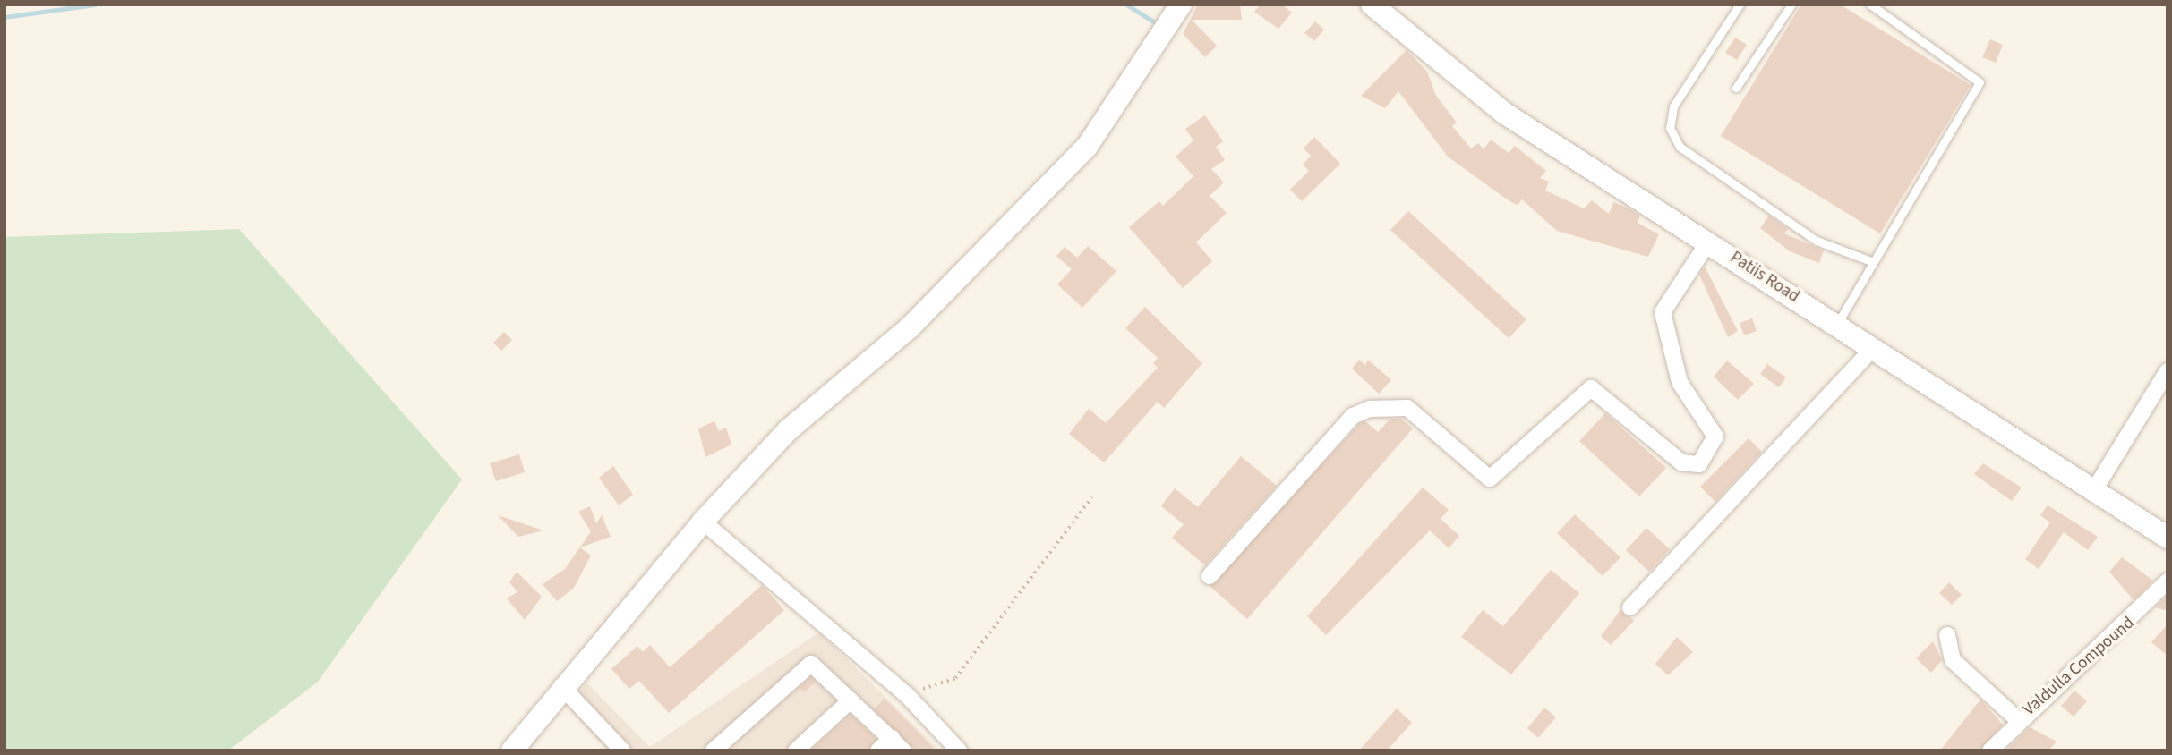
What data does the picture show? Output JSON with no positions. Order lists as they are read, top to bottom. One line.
{"streets":{"street":["Patiis Road","Valdulla Compound"]}}
